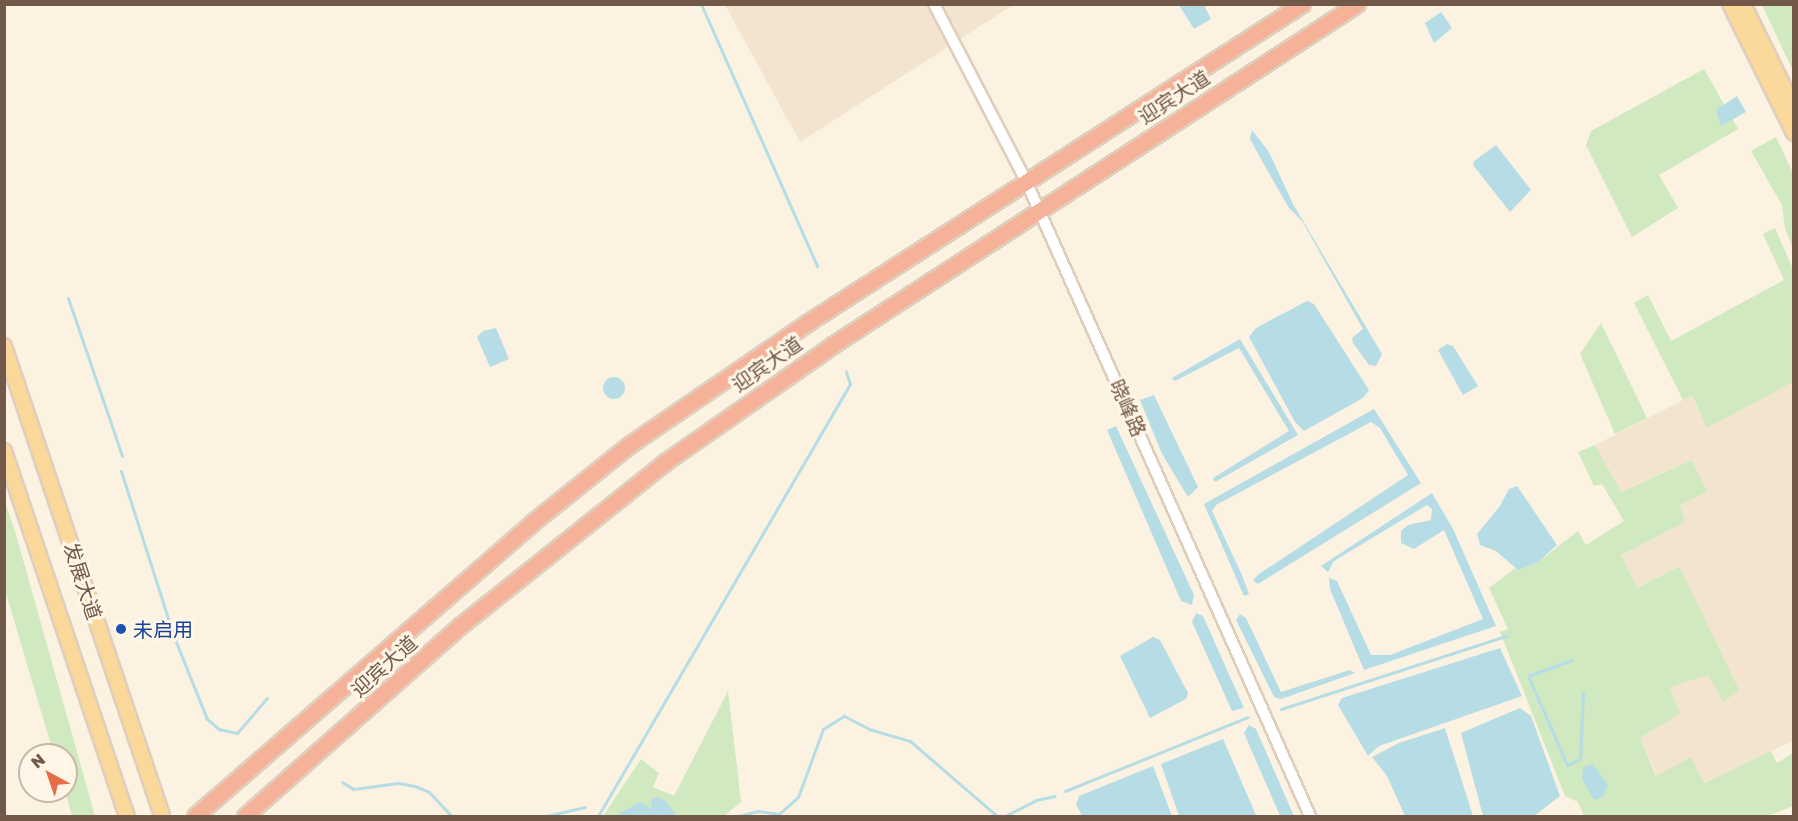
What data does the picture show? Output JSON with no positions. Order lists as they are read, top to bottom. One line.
{"streets":{"highway":["迎宾大道"],"main road":["发展大道"],"street":["晓峰路"]},"crossings":[["迎宾大道","晓峰路"]],"places":["未启用"],"north":"top left"}
